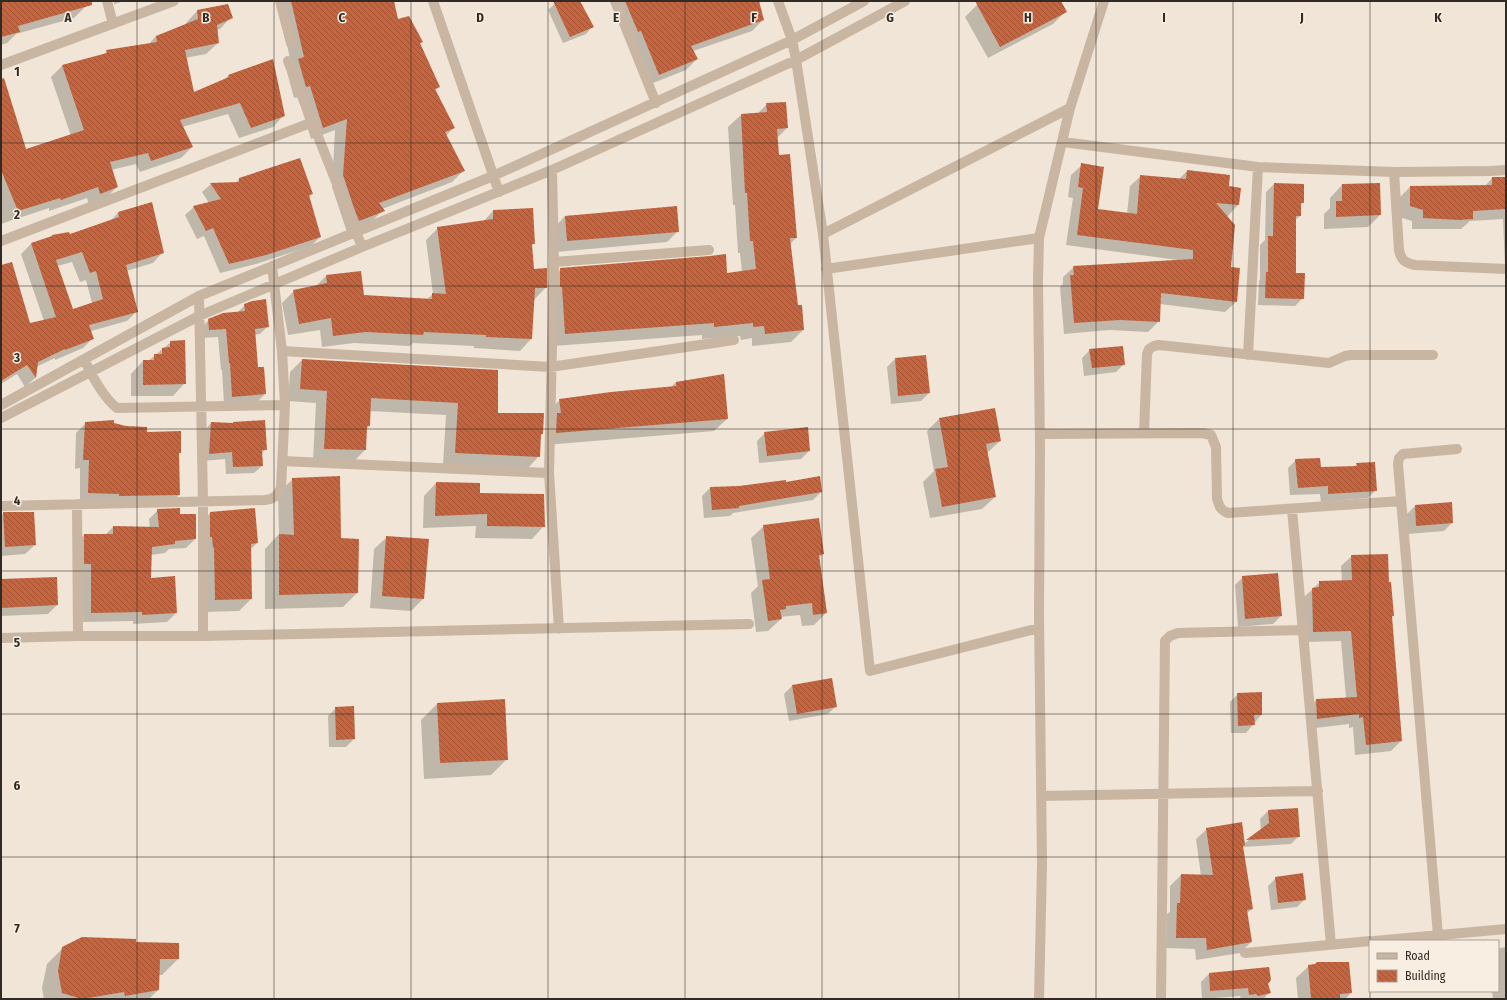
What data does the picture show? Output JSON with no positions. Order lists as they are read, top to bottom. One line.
{"legend":["Road","Building"],"grid":{"columns":["A","B","C","D","E","F","G","H","I","J","K"],"rows":["1","2","3","4","5","6","7"]}}
